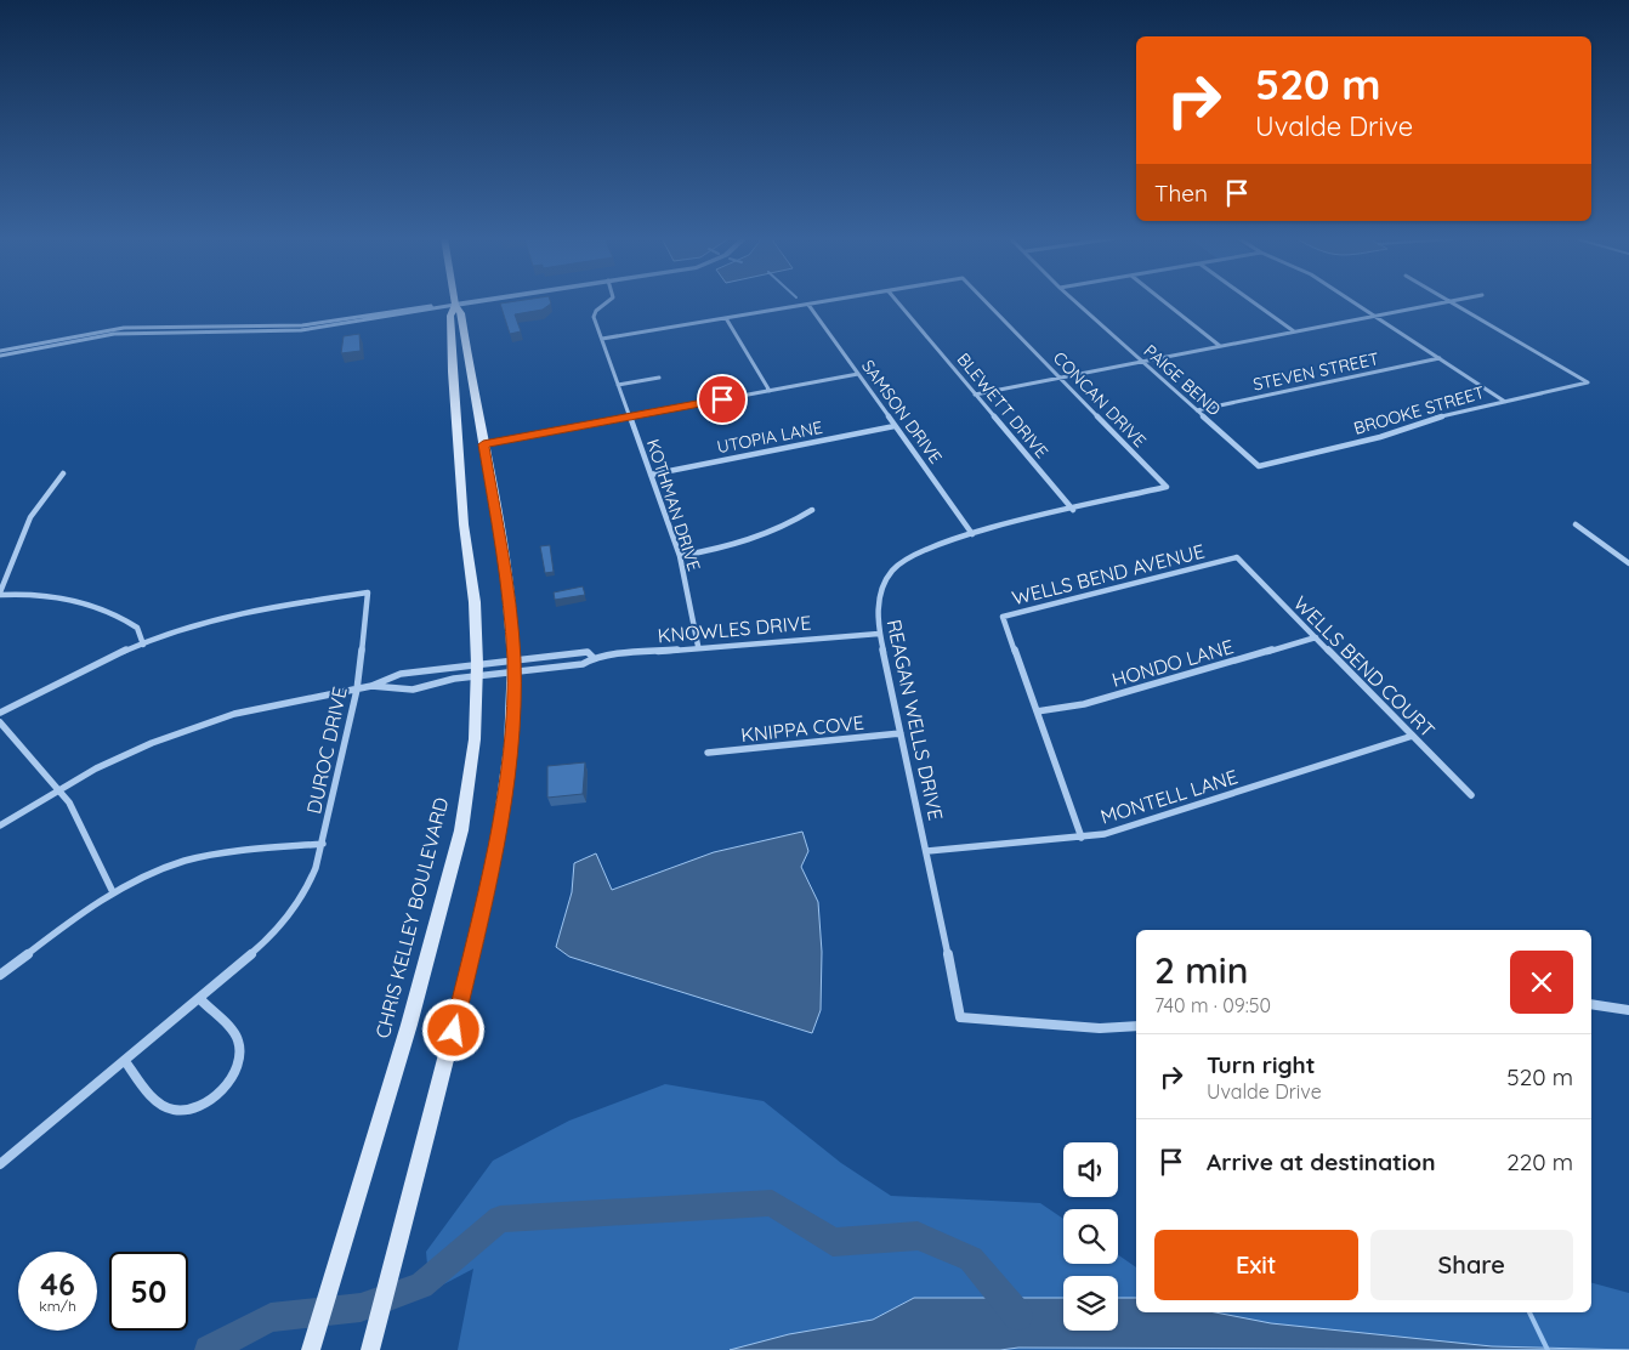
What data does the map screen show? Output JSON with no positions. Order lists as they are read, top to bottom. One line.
{"streets":{"main road":["CHRIS KELLEY BOULEVARD"],"street":["STEVEN STREET","PAIGE BEND","CONCAN DRIVE","BLEWETT DRIVE","BROOKE STREET","SAMSON DRIVE","UTOPIA LANE","KOTHMAN DRIVE","WELLS BEND AVENUE","KNOWLES DRIVE","HONDO LANE","WELLS BEND COURT","REAGAN WELLS DRIVE","KNIPPA COVE","DUROC DRIVE","MONTELL LANE"]},"crossings":[["STEVEN STREET","PAIGE BEND"],["PAIGE BEND","BROOKE STREET"],["CONCAN DRIVE","REAGAN WELLS DRIVE"],["BLEWETT DRIVE","REAGAN WELLS DRIVE"],["SAMSON DRIVE","UTOPIA LANE"],["SAMSON DRIVE","REAGAN WELLS DRIVE"],["UTOPIA LANE","KOTHMAN DRIVE"],["KOTHMAN DRIVE","KNOWLES DRIVE"],["WELLS BEND AVENUE","HONDO LANE"],["WELLS BEND AVENUE","WELLS BEND COURT"],["WELLS BEND AVENUE","MONTELL LANE"],["KNOWLES DRIVE","REAGAN WELLS DRIVE"],["KNOWLES DRIVE","DUROC DRIVE"],["KNOWLES DRIVE","CHRIS KELLEY BOULEVARD"],["HONDO LANE","WELLS BEND COURT"],["WELLS BEND COURT","MONTELL LANE"],["REAGAN WELLS DRIVE","KNIPPA COVE"],["REAGAN WELLS DRIVE","MONTELL LANE"]],"page":{"turn":["520 m","Uvalde Drive"],"then":"Then","heading":["2 min","740 m · 09:50"],"list":[{"name":"Turn right","note":"Uvalde Drive","value":"520 m"},{"name":"Arrive at destination","value":"220 m"}],"buttons":["Exit","Share"],"speed":"46 km/h","limit":"50"}}
